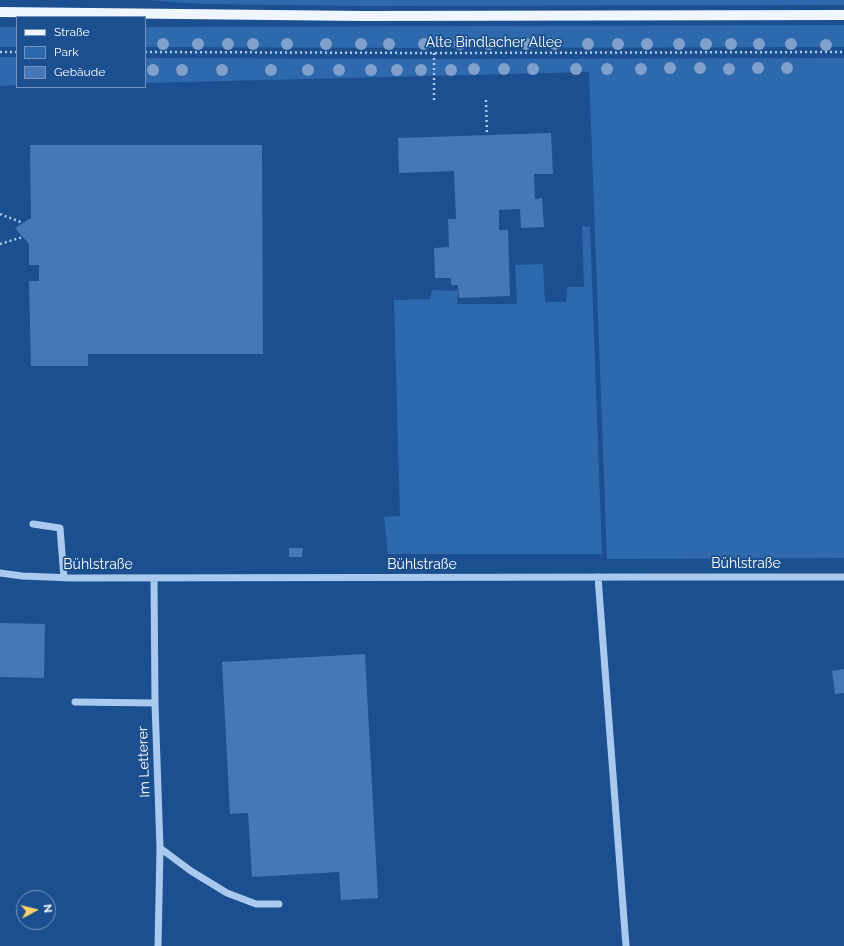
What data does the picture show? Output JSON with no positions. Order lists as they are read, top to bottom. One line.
{"streets":{"street":["Bühlstraße","Im Letterer"],"path":["Alte Bindlacher Allee"]},"crossings":[["Bühlstraße","Im Letterer"]],"legend":["Straße","Park","Gebäude"],"north":"right"}
